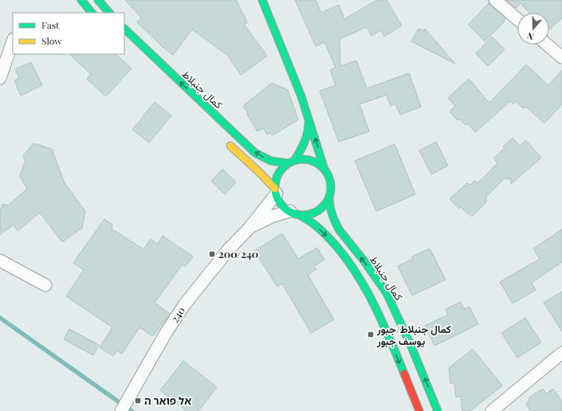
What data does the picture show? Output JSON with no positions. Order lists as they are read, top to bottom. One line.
{"streets":{"main road":["كمال جنبلاط"],"street":["240"]},"crossings":[["كمال جنبلاط","240"]],"places":{"transit":["200/240","كمال جنبلاط/جبور يوسف جبور","אל פואר ה"]},"legend":["Fast","Slow"],"north":"bottom"}
